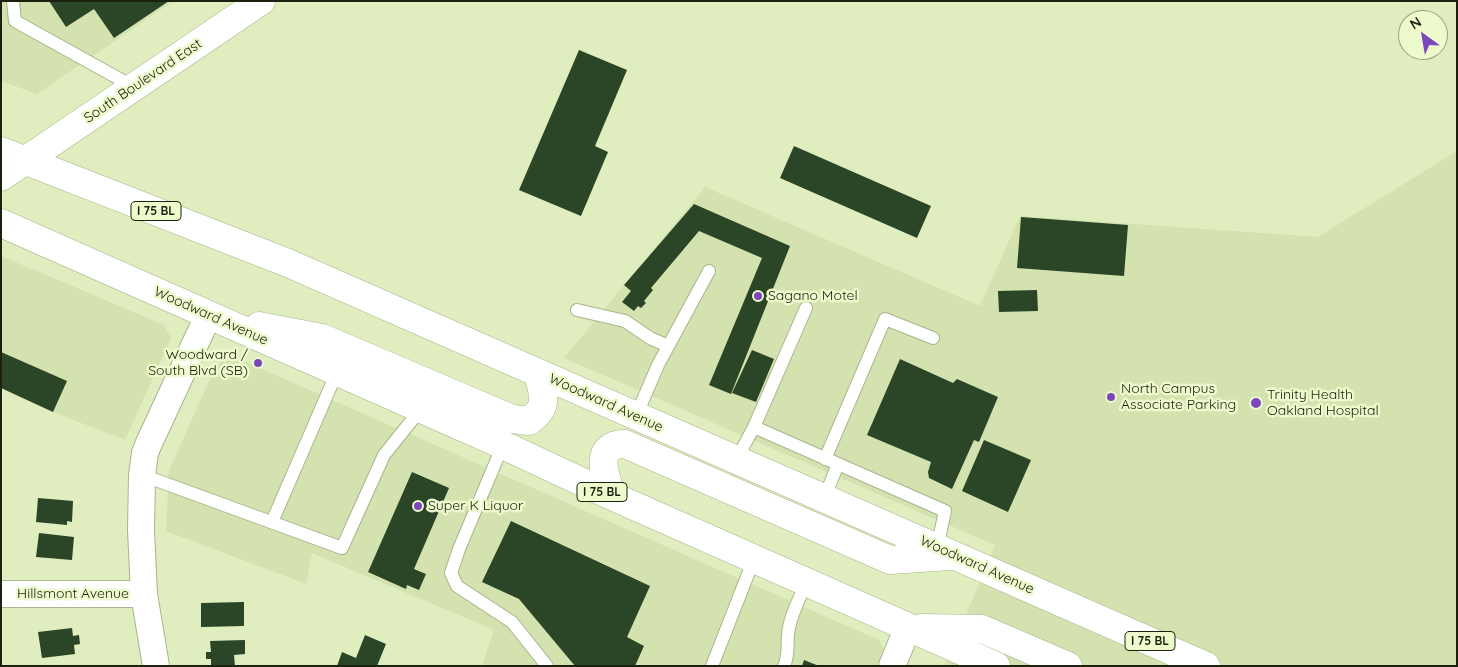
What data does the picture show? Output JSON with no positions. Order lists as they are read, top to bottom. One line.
{"streets":{"main road":["South Boulevard East","I 75 BL","Woodward Avenue"],"street":["Hillsmont Avenue"]},"crossings":[["South Boulevard East","Woodward Avenue"]],"places":["Sagano Motel","Woodward / South Blvd (SB)","North Campus Associate Parking","Trinity Health Oakland Hospital","Super K Liquor"],"north":"top left"}
